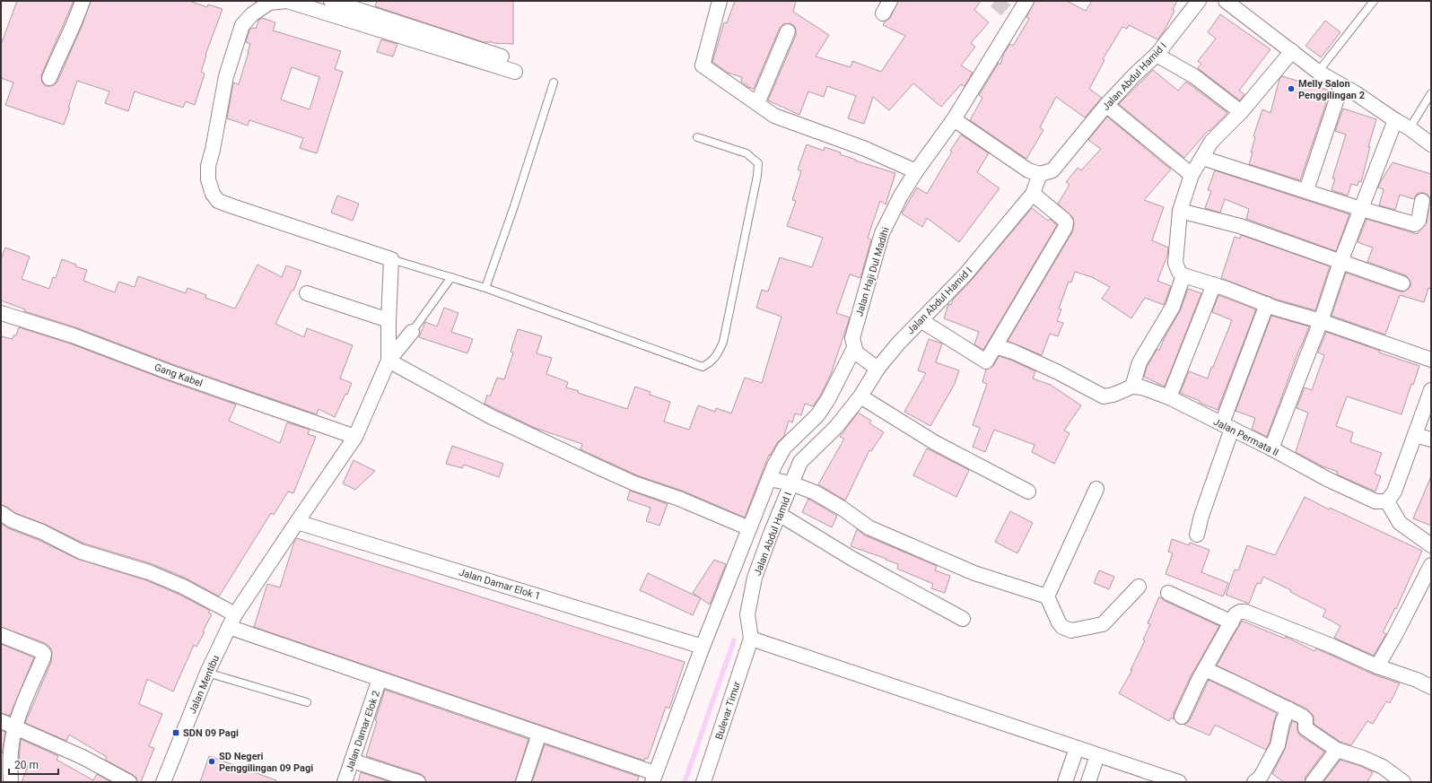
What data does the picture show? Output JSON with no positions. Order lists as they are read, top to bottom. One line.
{"streets":{"street":["Jalan Abdul Hamid I","Jalan Haji Dul Madihi","Gang Kabel","Jalan Permata II","Jalan Damar Elok 1","Jalan Mentibu","Bulevar Timur","Jalan Damar Elok 2"]},"crossings":[["Jalan Abdul Hamid I","Bulevar Timur"]],"places":{"other":["Melly Salon Penggilingan 2","SD Negeri Penggilingan 09 Pagi"],"transit":["SDN 09 Pagi"]},"scale_bar":"20 m"}
